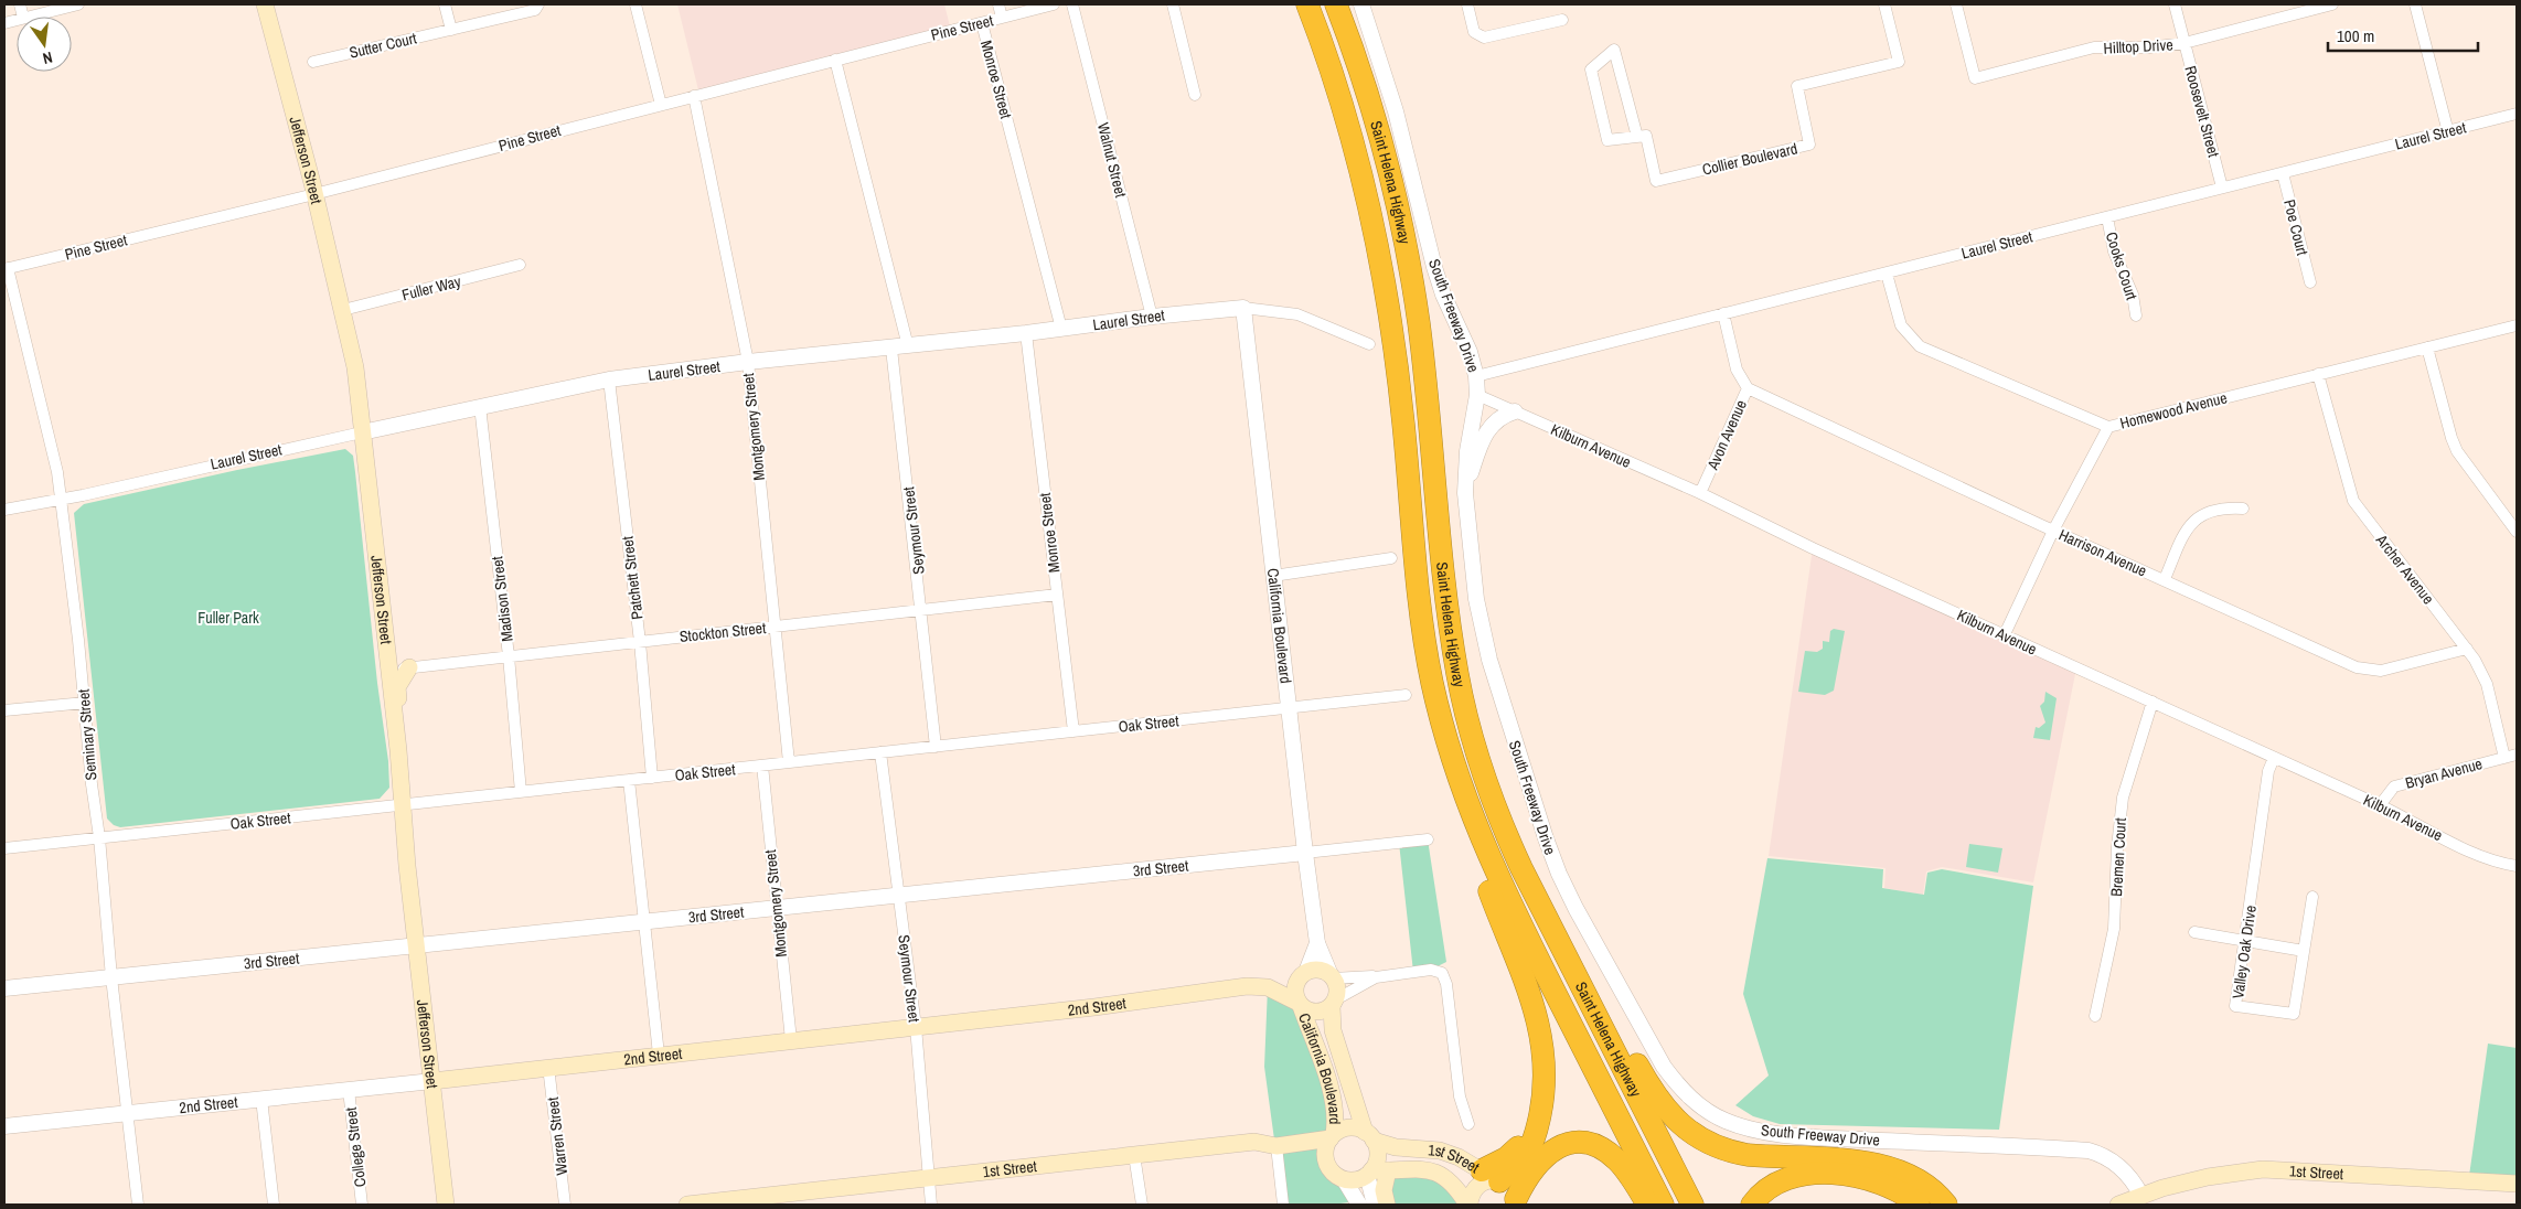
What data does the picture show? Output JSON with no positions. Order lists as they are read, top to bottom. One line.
{"streets":{"highway":["Saint Helena Highway"],"main road":["Jefferson Street","California Boulevard","2nd Street","1st Street"],"street":["Pine Street","Sutter Court","Hilltop Drive","Monroe Street","Roosevelt Street","Laurel Street","Collier Boulevard","Walnut Street","Poe Court","Cooks Court","Fuller Way","South Freeway Drive","Homewood Avenue","Montgomery Street","Avon Avenue","Kilburn Avenue","Seymour Street","Harrison Avenue","Archer Avenue","Patchett Street","Madison Street","Stockton Street","Oak Street","Seminary Street","Bryan Avenue","Bremen Court","3rd Street","Valley Oak Drive","Warren Street","College Street"]},"crossings":[["Pine Street","Monroe Street"],["Pine Street","Jefferson Street"],["Pine Street","Montgomery Street"],["Pine Street","Seminary Street"],["Hilltop Drive","Roosevelt Street"],["Monroe Street","Laurel Street"],["Monroe Street","Stockton Street"],["Monroe Street","Oak Street"],["Roosevelt Street","Laurel Street"],["Laurel Street","Walnut Street"],["Laurel Street","Jefferson Street"],["Laurel Street","Poe Court"],["Laurel Street","Cooks Court"],["Laurel Street","South Freeway Drive"],["Laurel Street","Homewood Avenue"],["Laurel Street","Montgomery Street"],["Laurel Street","Avon Avenue"],["Laurel Street","Seymour Street"],["Laurel Street","Patchett Street"],["Laurel Street","Madison Street"],["Laurel Street","California Boulevard"],["Laurel Street","Seminary Street"],["Jefferson Street","Fuller Way"],["Jefferson Street","Stockton Street"],["Jefferson Street","Oak Street"],["Jefferson Street","3rd Street"],["Jefferson Street","2nd Street"],["South Freeway Drive","Kilburn Avenue"],["South Freeway Drive","1st Street"],["Homewood Avenue","Archer Avenue"],["Montgomery Street","Stockton Street"],["Montgomery Street","Oak Street"],["Montgomery Street","3rd Street"],["Montgomery Street","2nd Street"],["Avon Avenue","Kilburn Avenue"],["Avon Avenue","Harrison Avenue"],["Kilburn Avenue","Bryan Avenue"],["Kilburn Avenue","Bremen Court"],["Kilburn Avenue","Valley Oak Drive"],["Seymour Street","Stockton Street"],["Seymour Street","Oak Street"],["Seymour Street","3rd Street"],["Seymour Street","2nd Street"],["Seymour Street","1st Street"],["Harrison Avenue","Archer Avenue"],["Archer Avenue","Bryan Avenue"],["Patchett Street","Stockton Street"],["Patchett Street","Oak Street"],["Madison Street","Stockton Street"],["Madison Street","Oak Street"],["California Boulevard","Oak Street"],["California Boulevard","3rd Street"],["California Boulevard","2nd Street"],["California Boulevard","1st Street"],["Oak Street","Seminary Street"],["Seminary Street","3rd Street"],["Seminary Street","2nd Street"],["2nd Street","Warren Street"],["2nd Street","College Street"]],"parks":["Fuller Park"],"scale_bar":"100 m","north":"bottom"}
